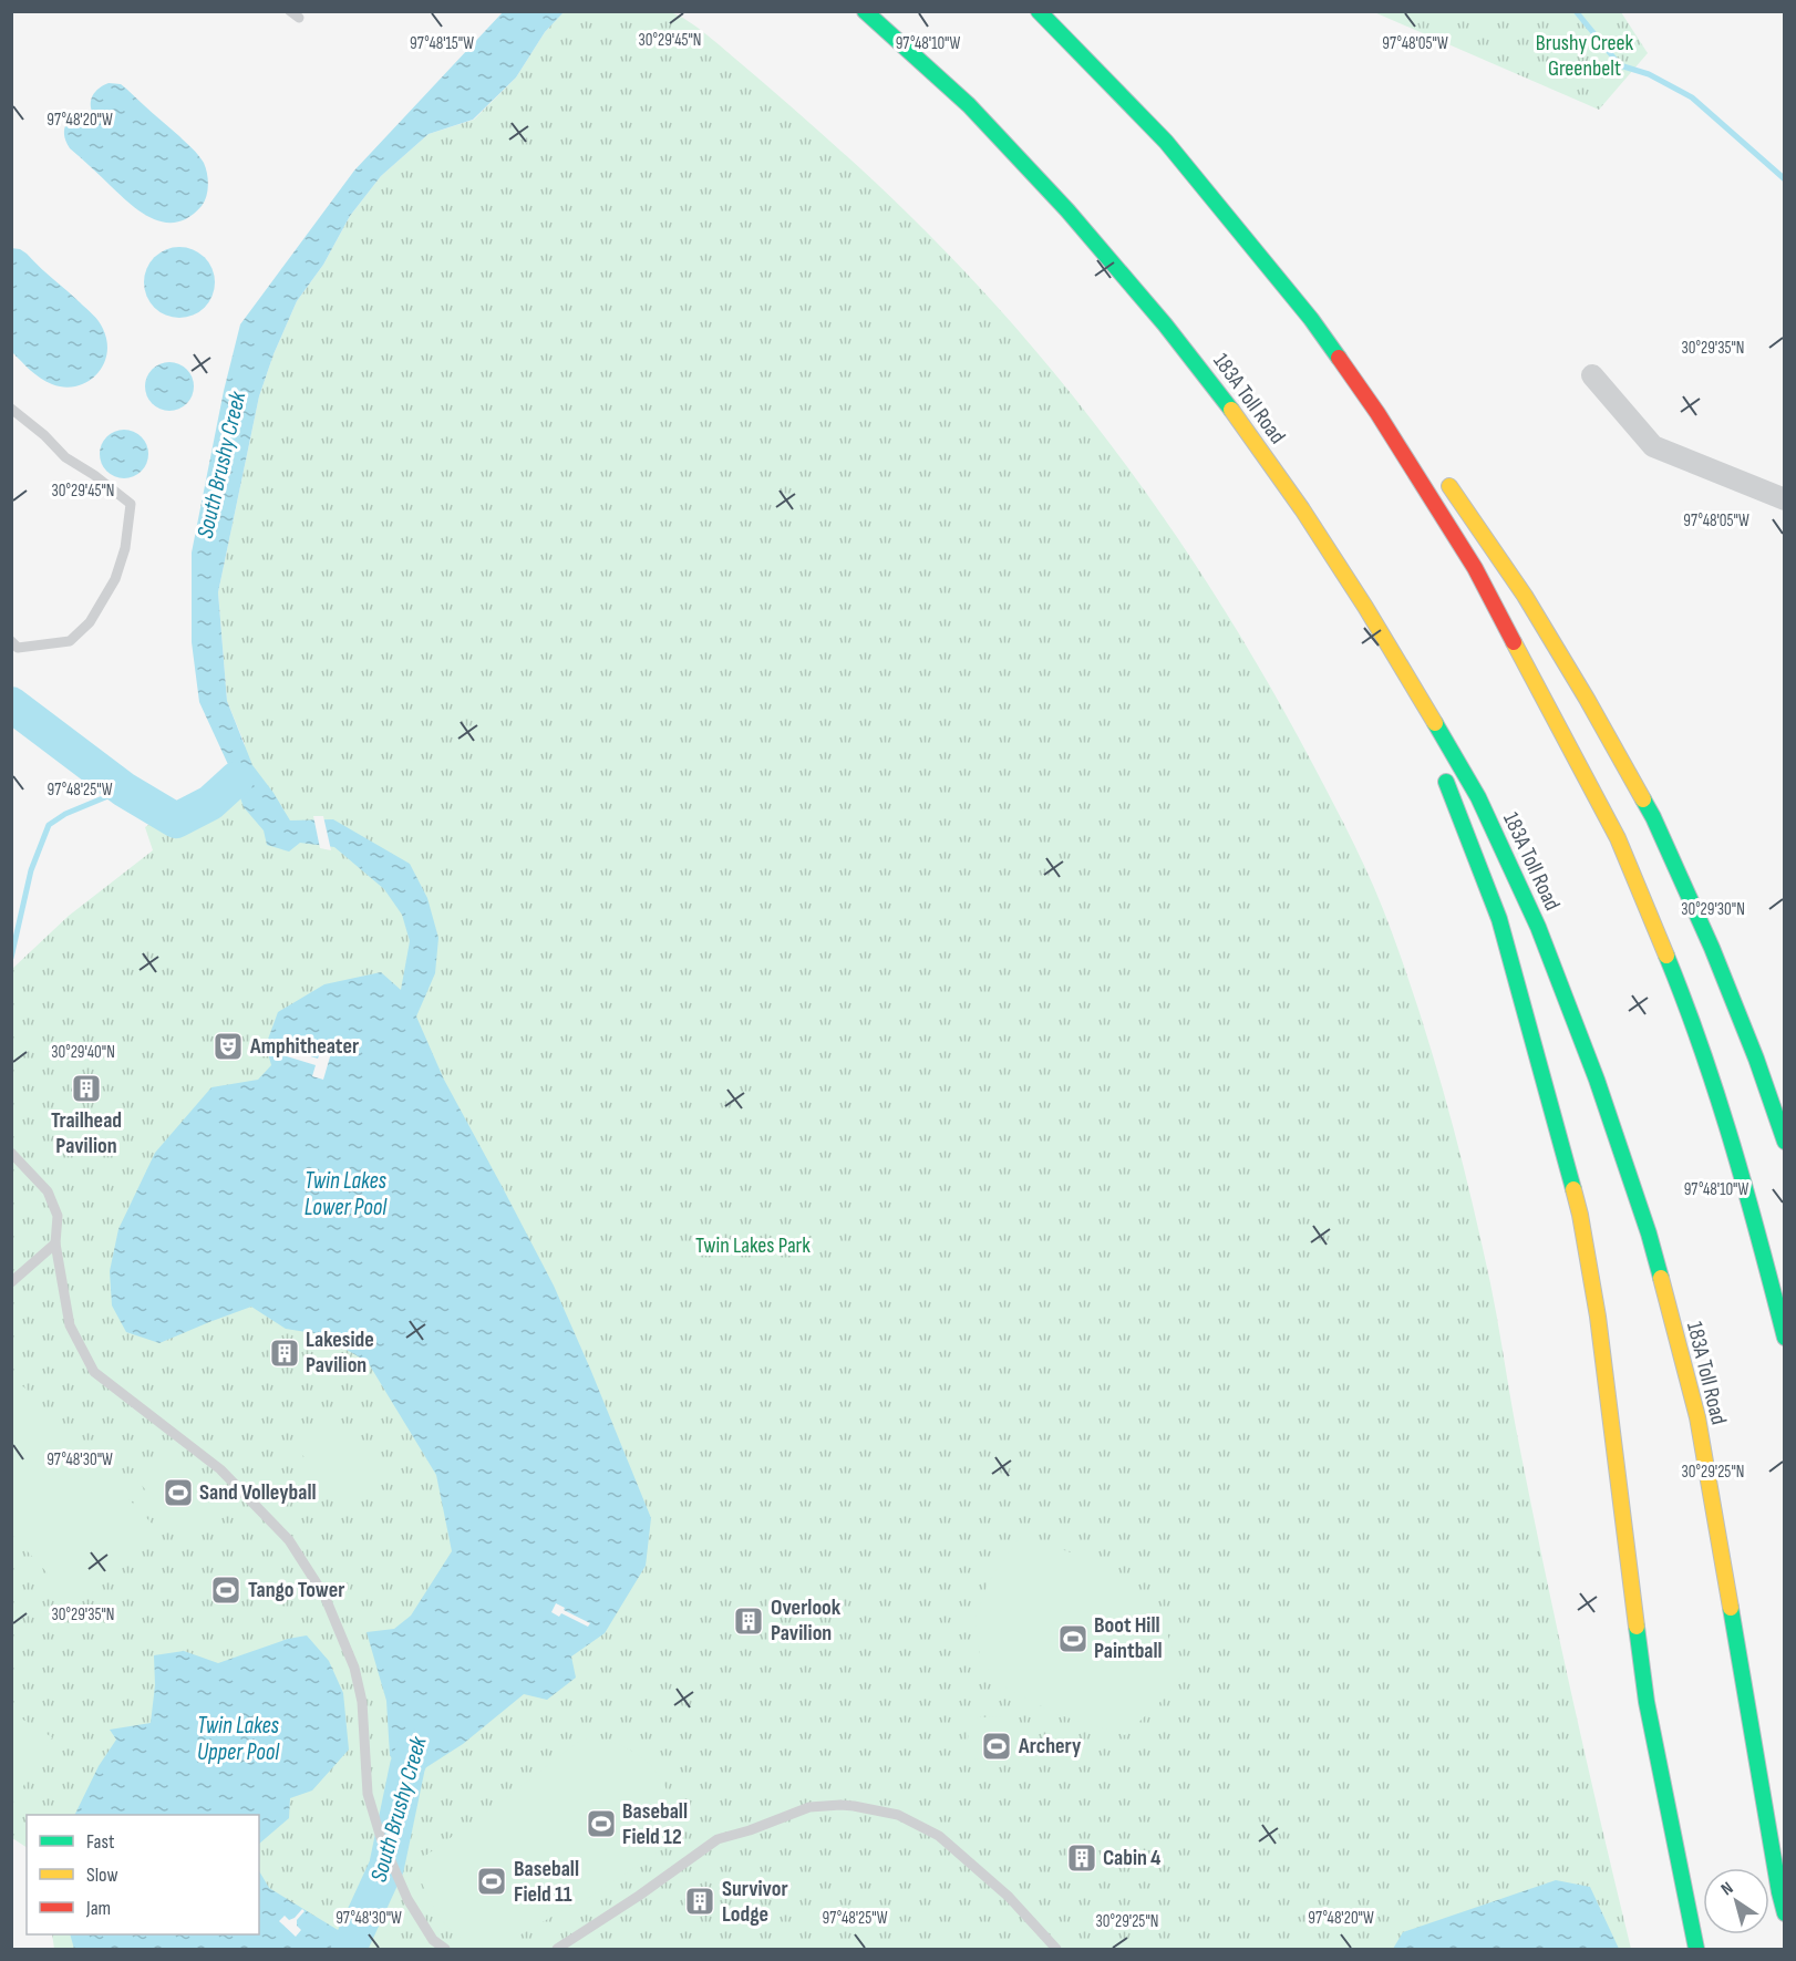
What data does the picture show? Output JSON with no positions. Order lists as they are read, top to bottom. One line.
{"streets":{"highway":["183A Toll Road"]},"water":["South Brushy Creek","Twin Lakes Lower Pool","Twin Lakes Upper Pool"],"parks":["Brushy Creek Greenbelt","Twin Lakes Park"],"places":{"theatre":["Amphitheater"],"building":["Trailhead Pavilion","Lakeside Pavilion","Overlook Pavilion","Cabin 4","Survivor Lodge"],"sports":["Sand Volleyball","Tango Tower","Boot Hill Paintball","Archery","Baseball Field 12","Baseball Field 11"]},"legend":["Fast","Slow","Jam"],"north":"top left","coordinates":["30°29'45\"N","97°48'15\"W","97°48'10\"W","97°48'05\"W","97°48'20\"W","30°29'35\"N","97°48'25\"W","30°29'30\"N","30°29'40\"N","97°48'30\"W","30°29'25\"N"]}
